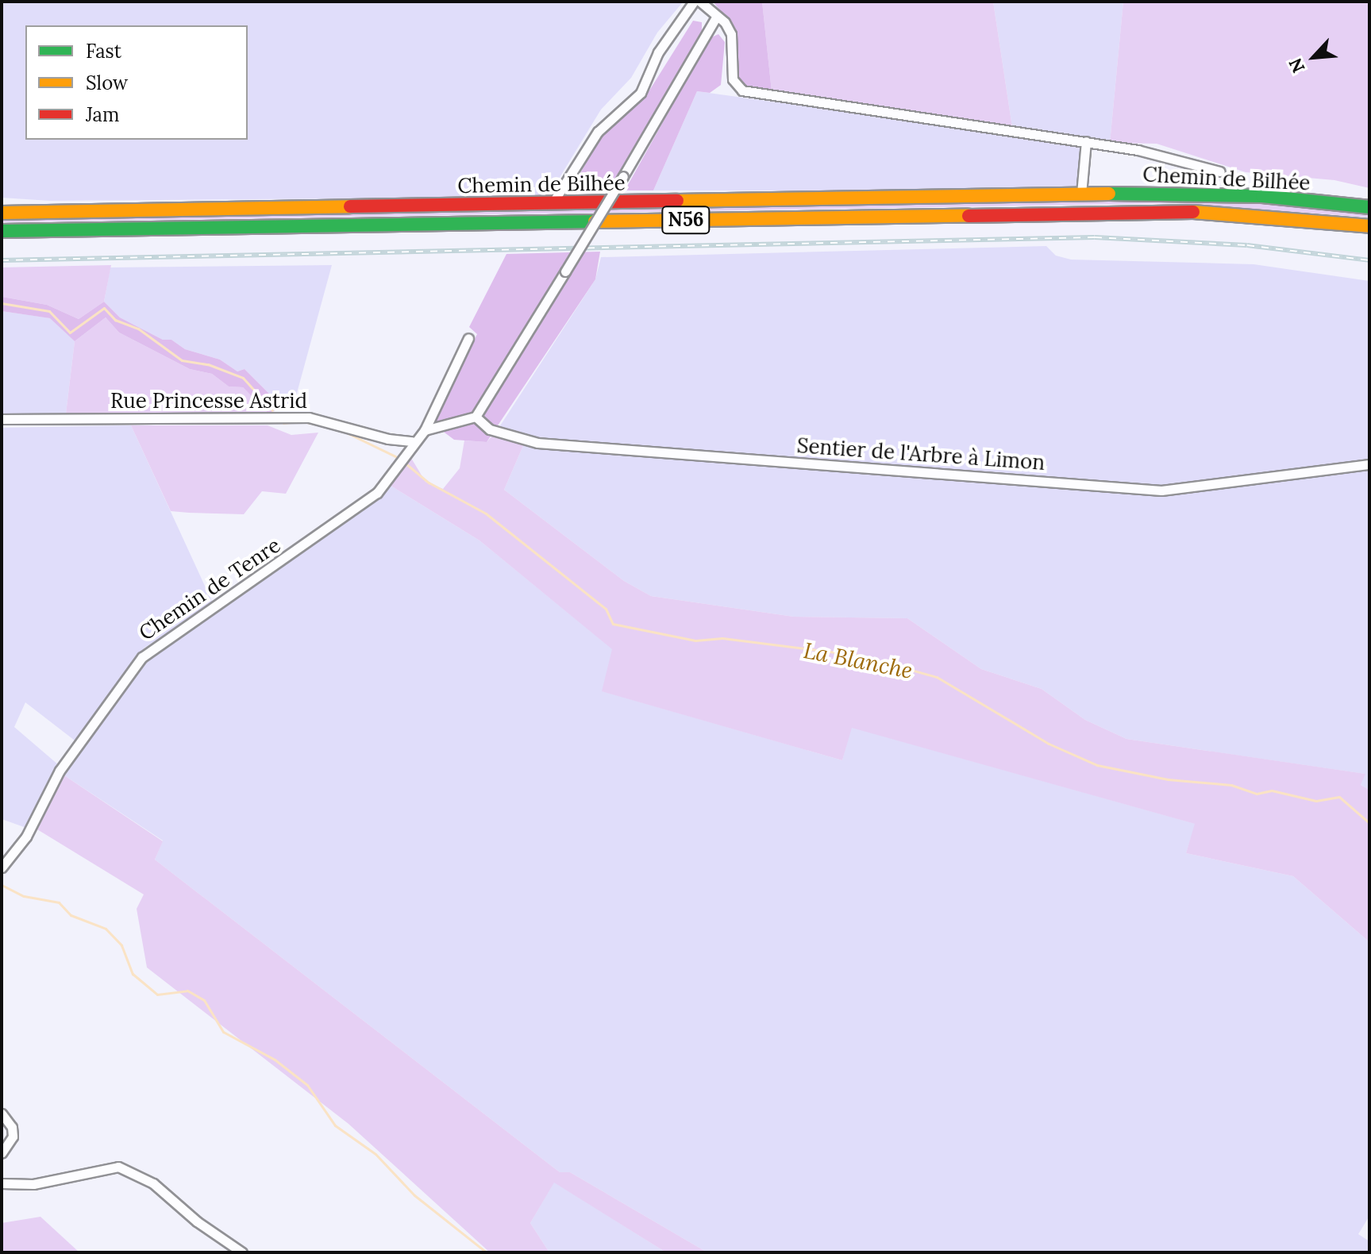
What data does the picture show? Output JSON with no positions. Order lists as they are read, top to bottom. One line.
{"streets":{"main road":["Chemin de Bilhée","N56"],"street":["Rue Princesse Astrid","Sentier de l'Arbre à Limon","Chemin de Tenre"]},"crossings":[["Rue Princesse Astrid","Chemin de Tenre"],["Sentier de l'Arbre à Limon","Chemin de Tenre"]],"water":["La Blanche"],"legend":["Fast","Slow","Jam"],"north":"bottom left"}
